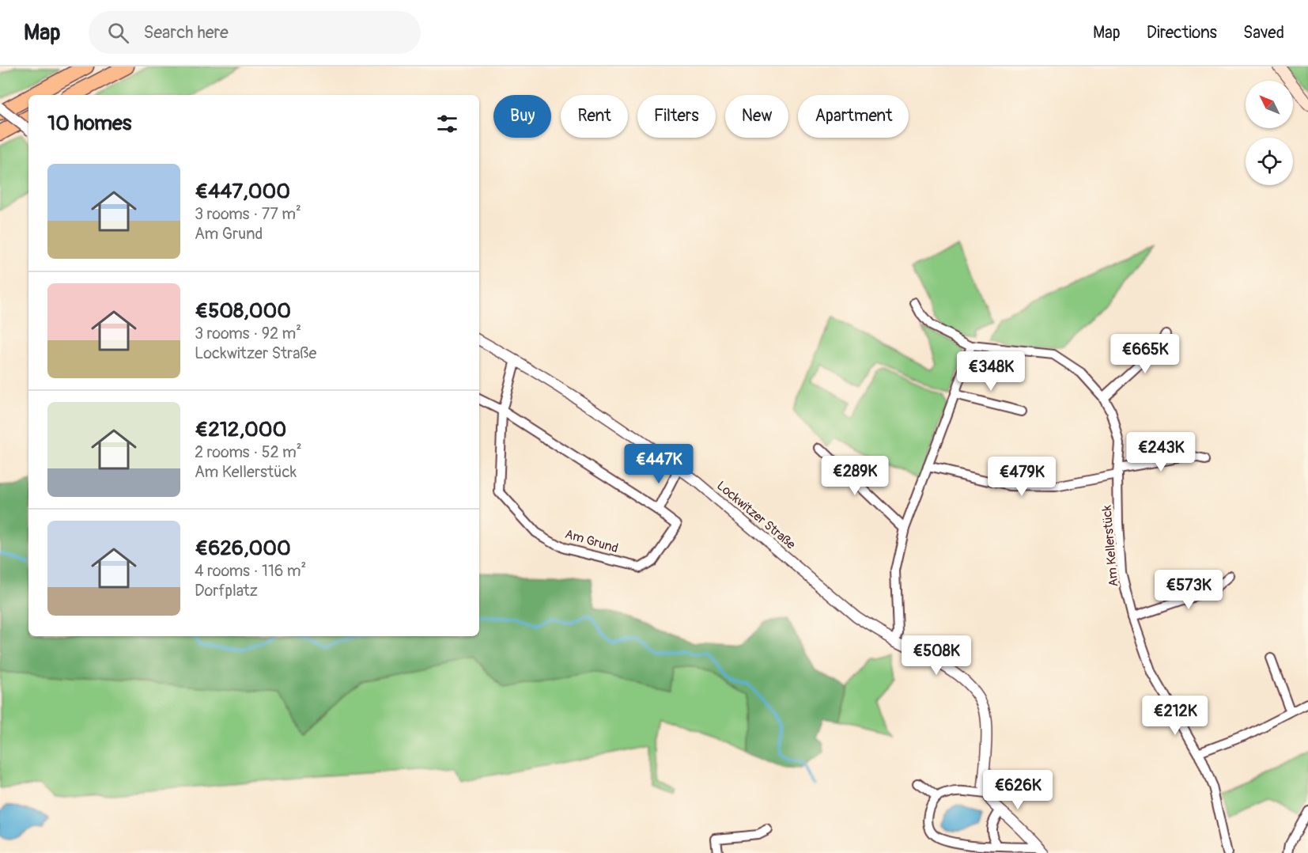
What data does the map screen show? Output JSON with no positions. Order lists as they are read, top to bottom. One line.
{"streets":{"street":["Lockwitzer Straße","Am Grund","Am Kellerstück"]},"crossings":[["Lockwitzer Straße","Am Grund"]],"north":"top left","page":{"header":"Map","search":"Search here","nav":["Map","Directions","Saved"],"chip":["Buy","Rent","Filters","New","Apartment"],"heading":"10 homes","list":[{"name":"€447,000","note":"3 rooms · 77 m² · Am Grund"},{"name":"€508,000","note":"3 rooms · 92 m² · Lockwitzer Straße"},{"name":"€212,000","note":"2 rooms · 52 m² · Am Kellerstück"},{"name":"€626,000","note":"4 rooms · 116 m² · Dorfplatz"}],"price":["€665K","€348K","€243K","€447K","€289K","€479K","€573K","€508K","€212K","€626K"]}}
